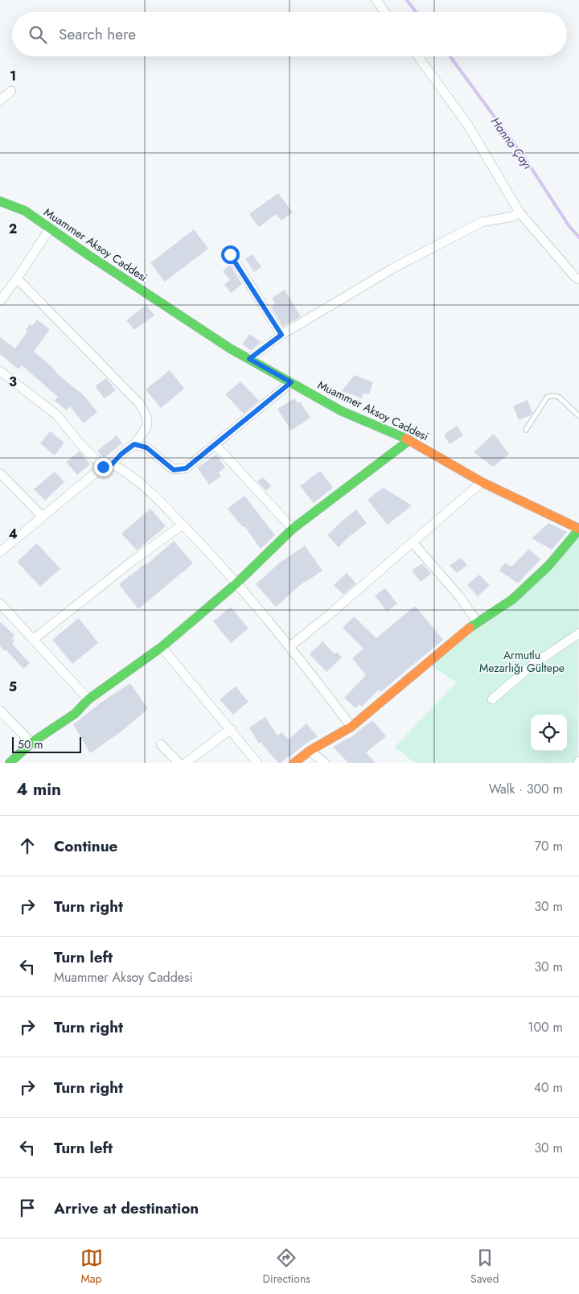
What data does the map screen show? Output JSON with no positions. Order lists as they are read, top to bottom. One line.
{"streets":{"street":["Muammer Aksoy Caddesi"]},"water":["Hanna Çayı"],"parks":["Armutlu Mezarlığı Gültepe"],"scale_bar":"50 m","page":{"search":"Search here","scale":"50 m","heading":["4 min","Walk · 300 m"],"list":[["Continue","70 m"],["Turn right","30 m"],["Turn left","Muammer Aksoy Caddesi","30 m"],["Turn right","100 m"],["Turn right","40 m"],["Turn left","30 m"],"Arrive at destination"],"nav":["Map","Directions","Saved"]},"grid":{"rows":["1","2","3","4","5"]}}
